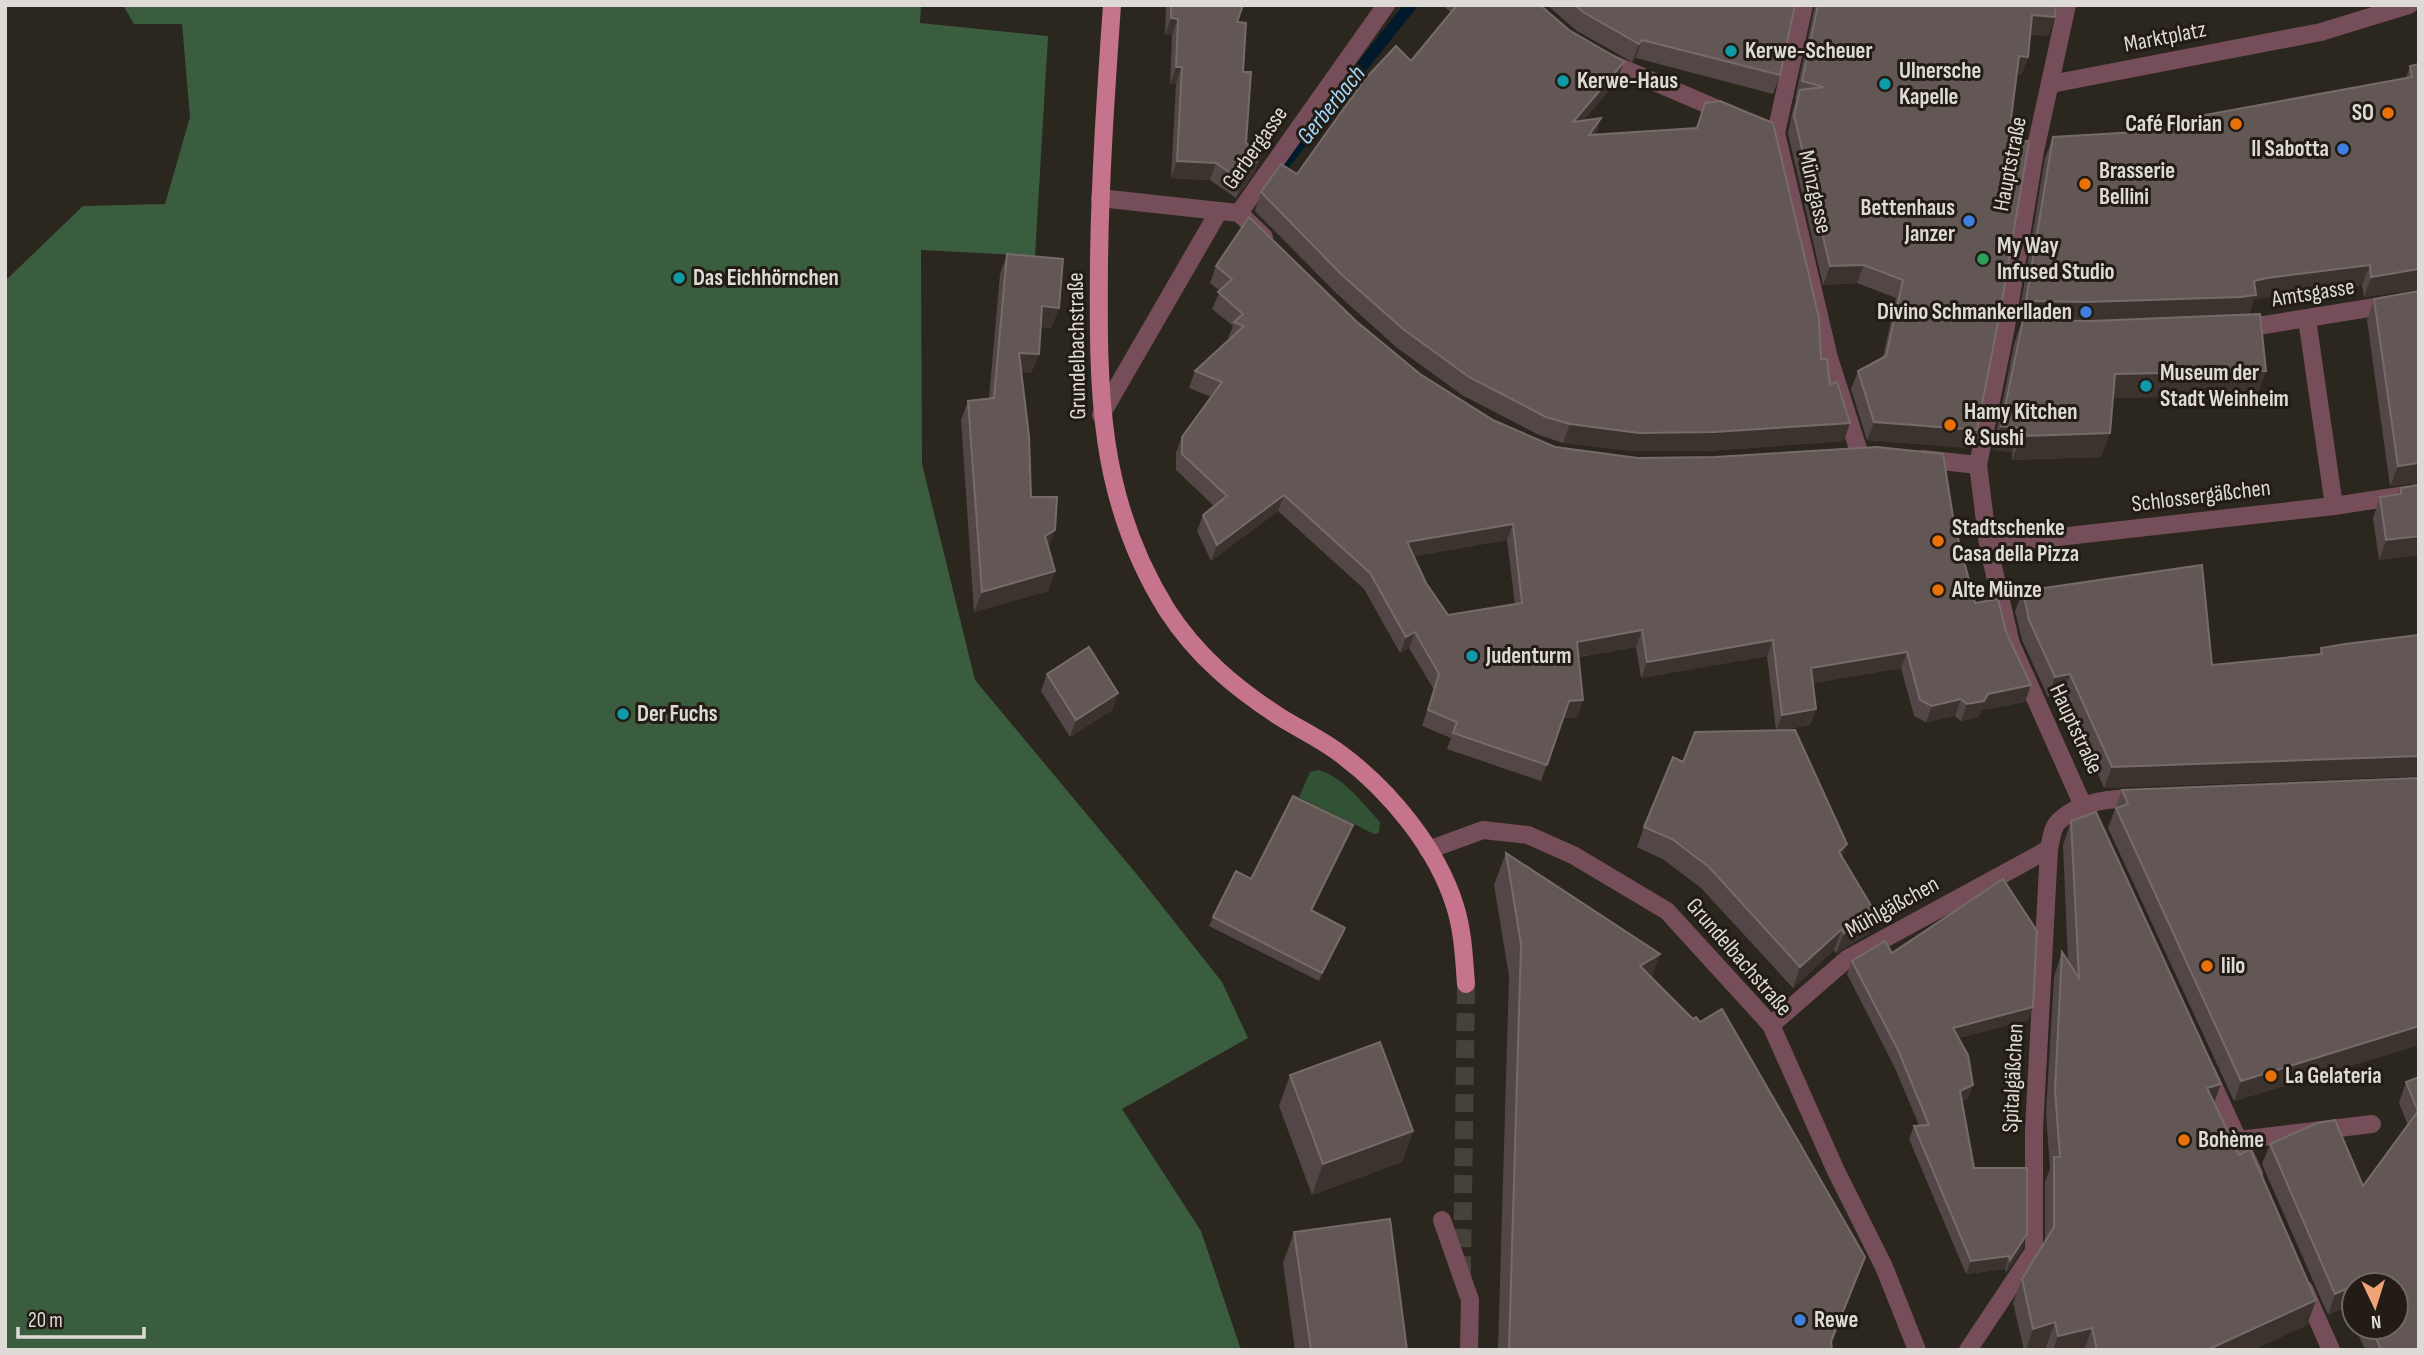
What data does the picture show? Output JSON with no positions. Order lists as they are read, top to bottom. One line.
{"streets":{"main road":["Grundelbachstraße"],"street":["Marktplatz","Gerbergasse","Hauptstraße","Münzgasse","Amtsgasse","Schlossergäßchen","Mühlgäßchen","Spitalgäßchen"]},"crossings":[["Marktplatz","Hauptstraße"],["Gerbergasse","Grundelbachstraße"],["Hauptstraße","Schlossergäßchen"],["Hauptstraße","Spitalgäßchen"],["Grundelbachstraße","Mühlgäßchen"],["Mühlgäßchen","Spitalgäßchen"]],"water":["Gerberbach"],"places":["Kerwe-Scheuer","Kerwe-Haus","Ulnersche Kapelle","SO","Café Florian","Il Sabotta","Brasserie Bellini","Bettenhaus Janzer","My Way Infused Studio","Das Eichhörnchen","Divino Schmankerlladen","Museum der Stadt Weinheim","Hamy Kitchen & Sushi","Stadtschenke Casa della Pizza","Alte Münze","Judenturm","Der Fuchs","lilo","La Gelateria","Bohème","Rewe"],"scale_bar":"20 m","north":"bottom"}
